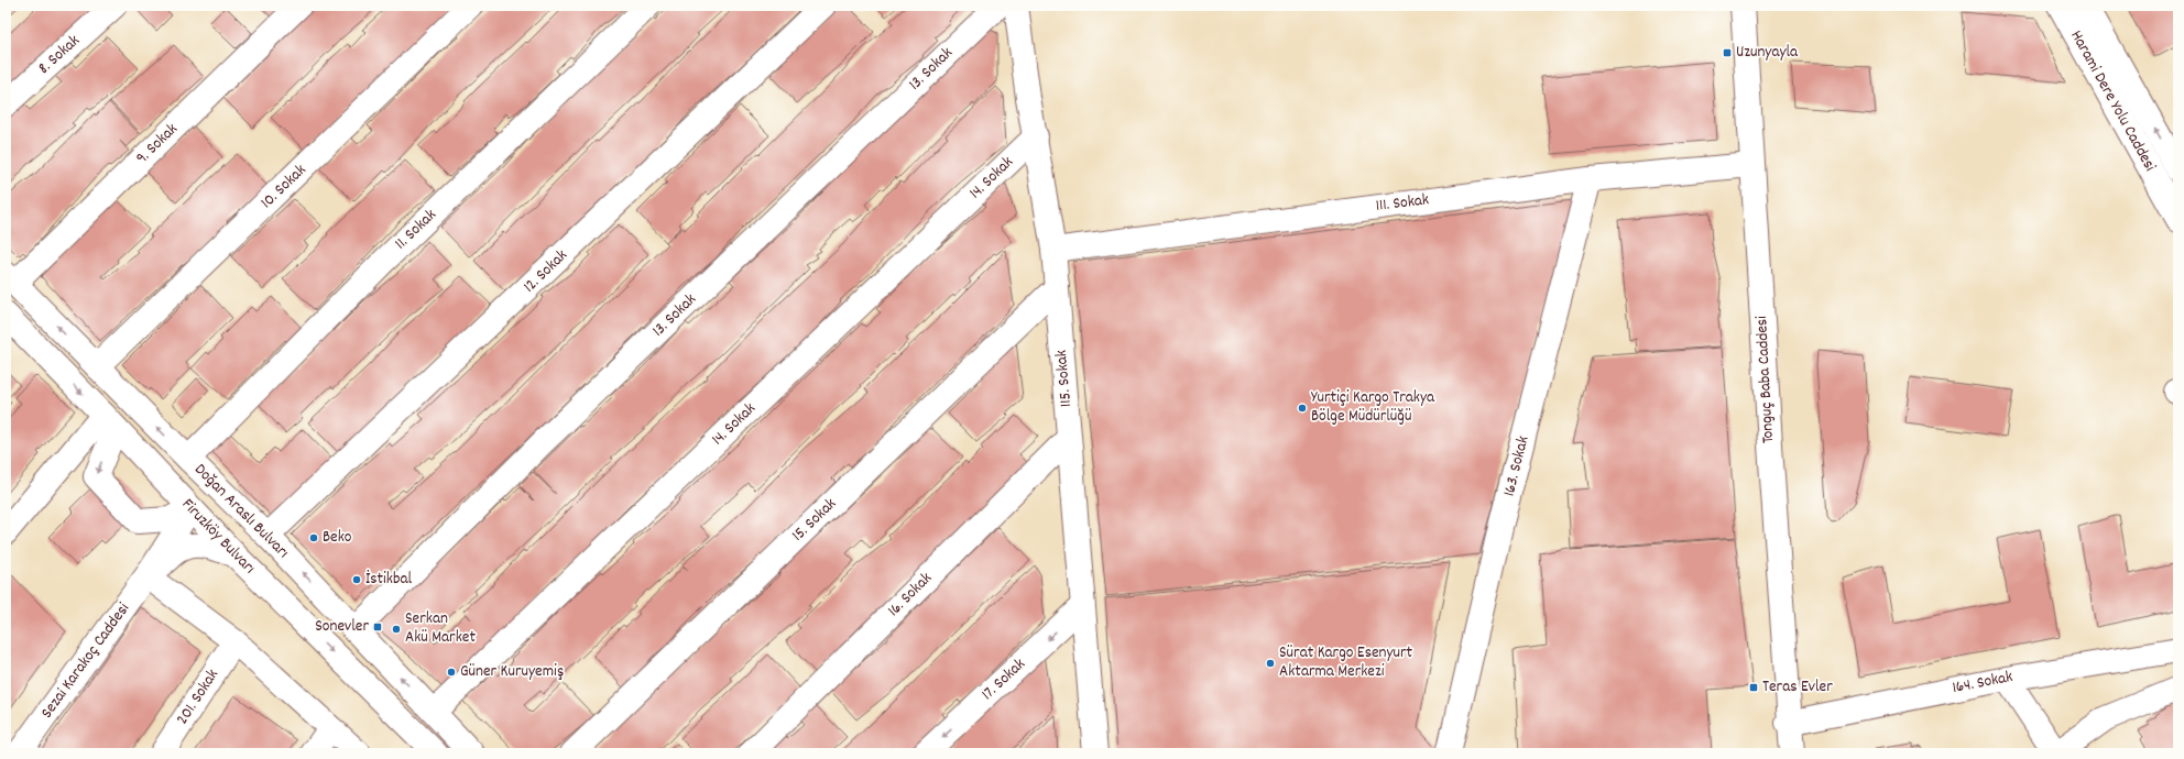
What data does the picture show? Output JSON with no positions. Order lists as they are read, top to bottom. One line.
{"streets":{"street":["8. Sokak","13. Sokak","Harami Dere Yolu Caddesi","9. Sokak","14. Sokak","10. Sokak","111. Sokak","11. Sokak","12. Sokak","115. Sokak","Tonguç Baba Caddesi","163. Sokak","Doğan Araslı Bulvarı","15. Sokak","Firuzköy Bulvarı","16. Sokak","Sezai Karakoç Caddesi","17. Sokak","164. Sokak","201. Sokak"]},"crossings":[["13. Sokak","Doğan Araslı Bulvarı"],["9. Sokak","Doğan Araslı Bulvarı"],["14. Sokak","115. Sokak"],["14. Sokak","Doğan Araslı Bulvarı"],["10. Sokak","Doğan Araslı Bulvarı"],["111. Sokak","115. Sokak"],["111. Sokak","Tonguç Baba Caddesi"],["111. Sokak","163. Sokak"],["11. Sokak","Doğan Araslı Bulvarı"],["12. Sokak","Doğan Araslı Bulvarı"],["115. Sokak","15. Sokak"],["115. Sokak","16. Sokak"],["115. Sokak","17. Sokak"],["Tonguç Baba Caddesi","164. Sokak"],["Firuzköy Bulvarı","Sezai Karakoç Caddesi"]],"one_way":["17. Sokak"],"places":{"transit":["Uzunyayla","Sonevler","Teras Evler"],"other":["Yurtiçi Kargo Trakya Bölge Müdürlüğü","Beko","İstikbal","Serkan Akü Market","Sürat Kargo Esenyurt Aktarma Merkezi","Güner Kuruyemiş"]}}
